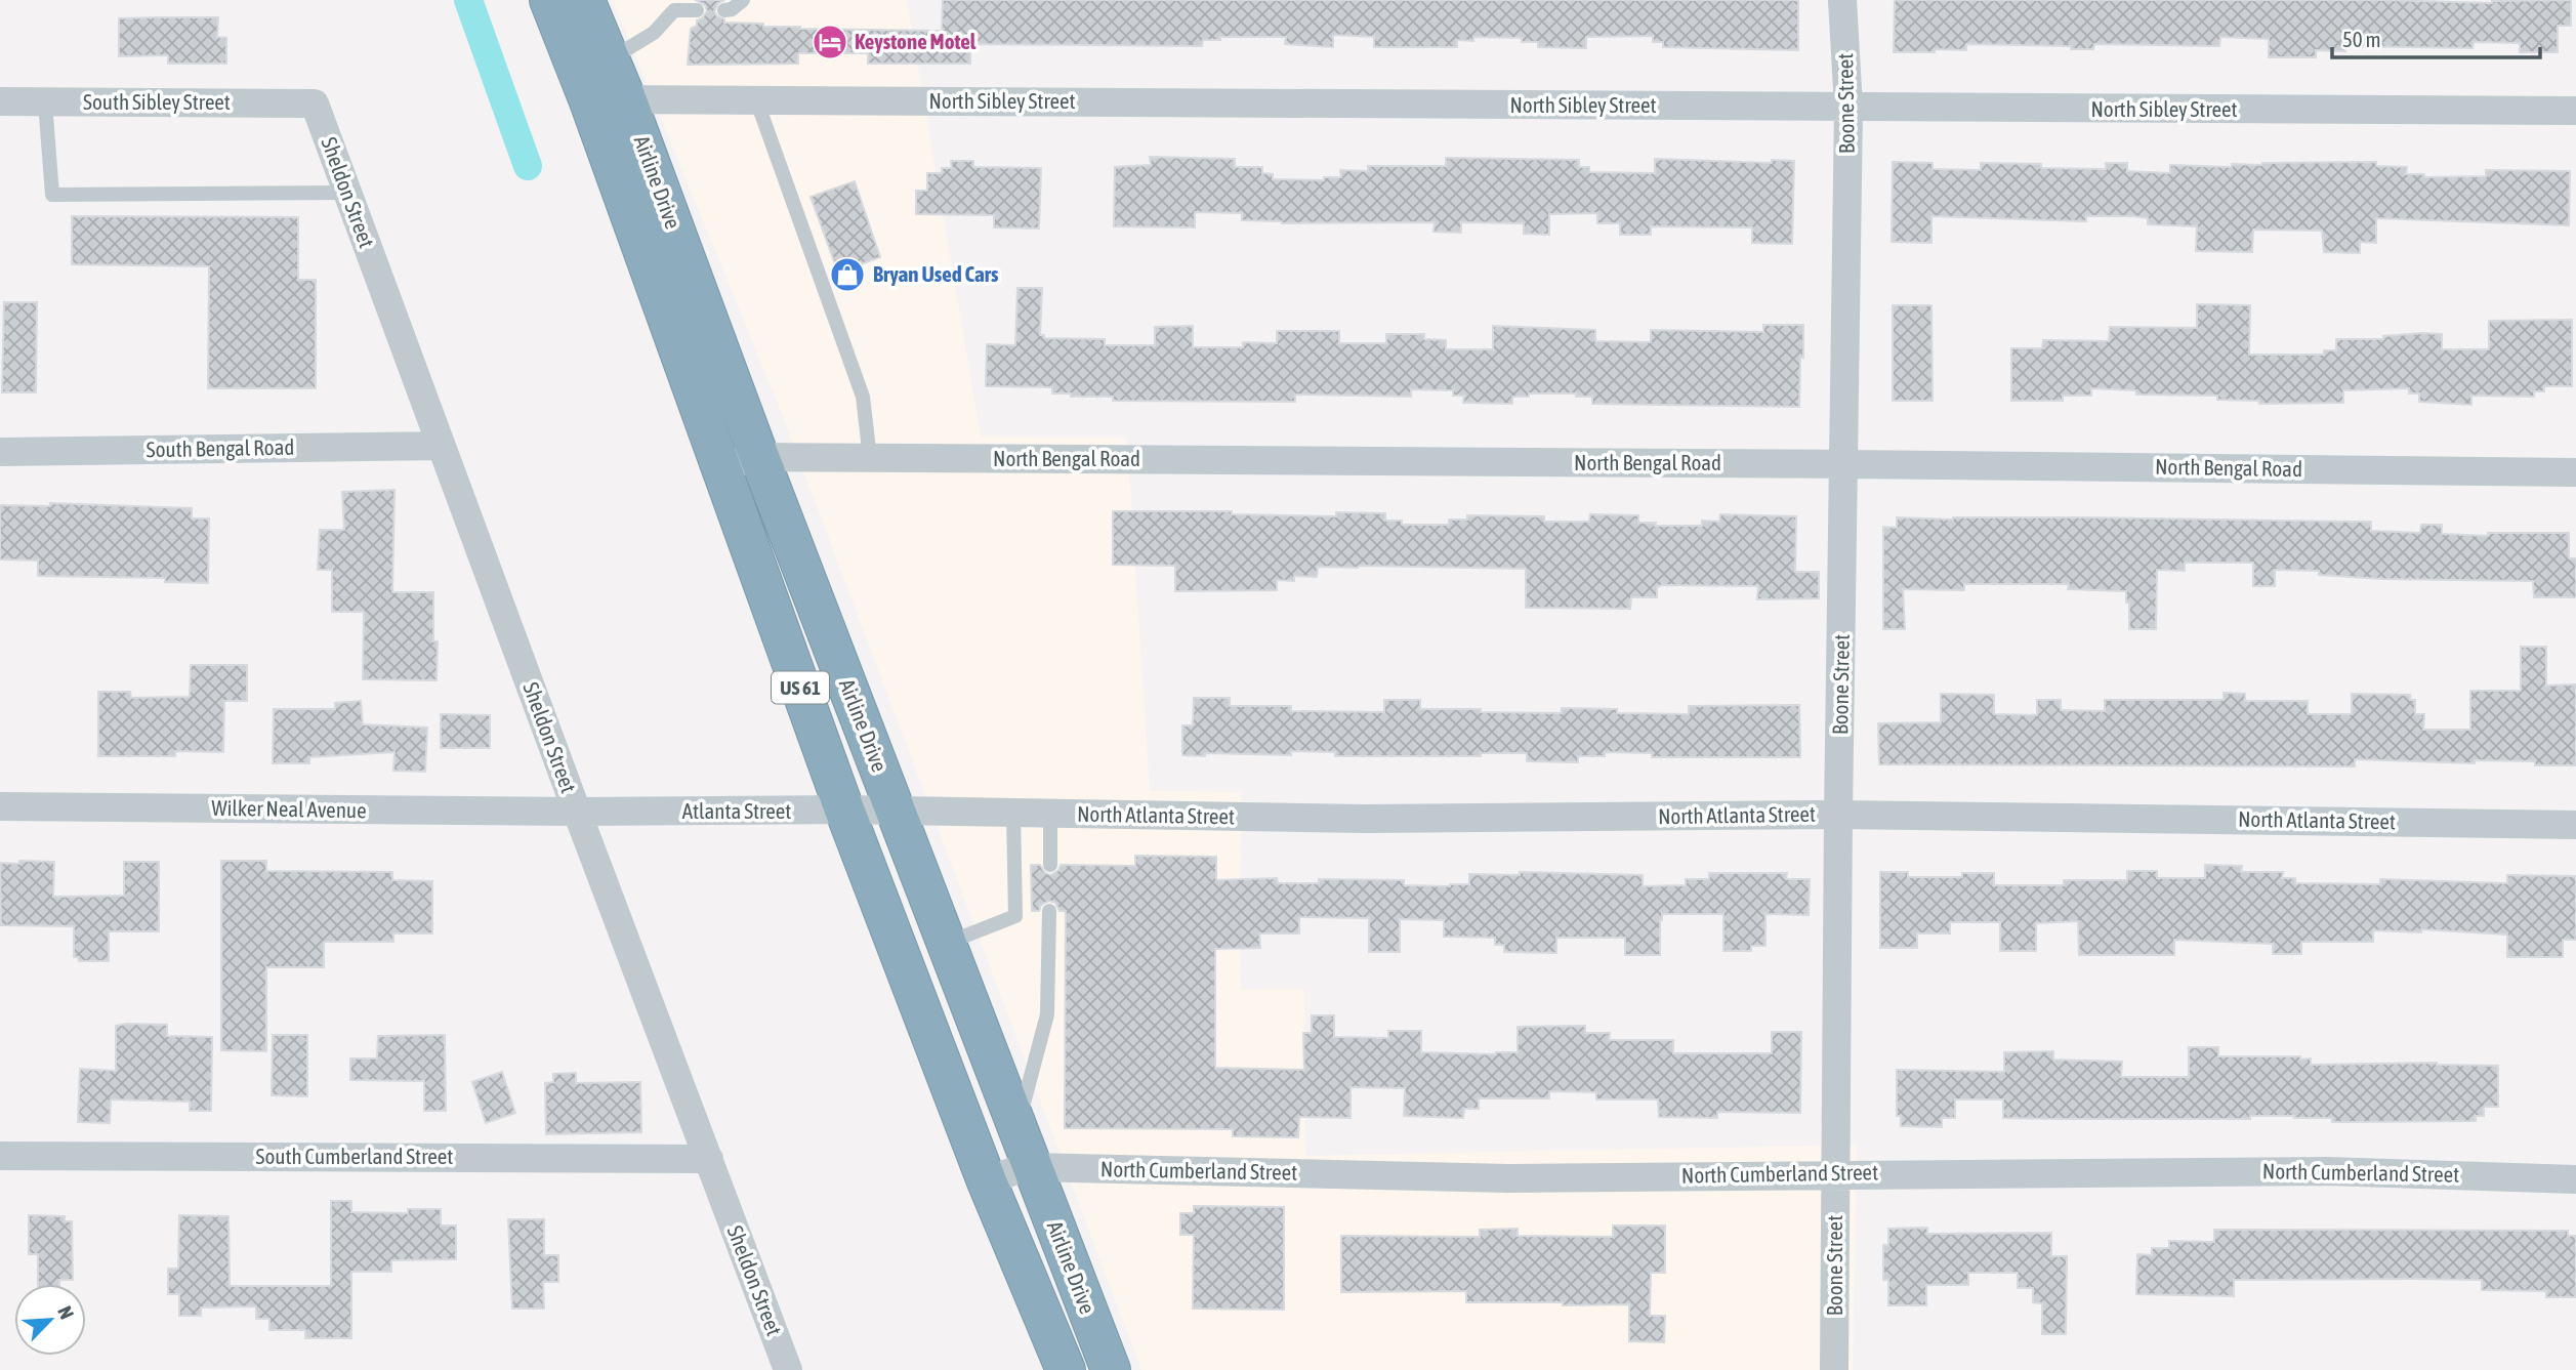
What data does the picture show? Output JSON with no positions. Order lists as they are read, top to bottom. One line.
{"streets":{"highway":["Airline Drive","US 61"],"street":["North Sibley Street","South Sibley Street","Boone Street","Sheldon Street","South Bengal Road","North Bengal Road","Wilker Neal Avenue","Atlanta Street","North Atlanta Street","South Cumberland Street","North Cumberland Street"]},"crossings":[["North Sibley Street","Boone Street"],["North Sibley Street","Airline Drive"],["South Sibley Street","Sheldon Street"],["Boone Street","North Bengal Road"],["Boone Street","North Atlanta Street"],["Boone Street","North Cumberland Street"],["Airline Drive","North Bengal Road"],["Airline Drive","Atlanta Street"],["Airline Drive","North Atlanta Street"],["Airline Drive","North Cumberland Street"],["Sheldon Street","South Bengal Road"],["Sheldon Street","Wilker Neal Avenue"],["Sheldon Street","Atlanta Street"],["Sheldon Street","South Cumberland Street"],["Wilker Neal Avenue","Atlanta Street"],["Atlanta Street","North Atlanta Street"]],"places":{"hotel":["Keystone Motel"],"shop":["Bryan Used Cars"]},"scale_bar":"50 m","north":"top right"}
